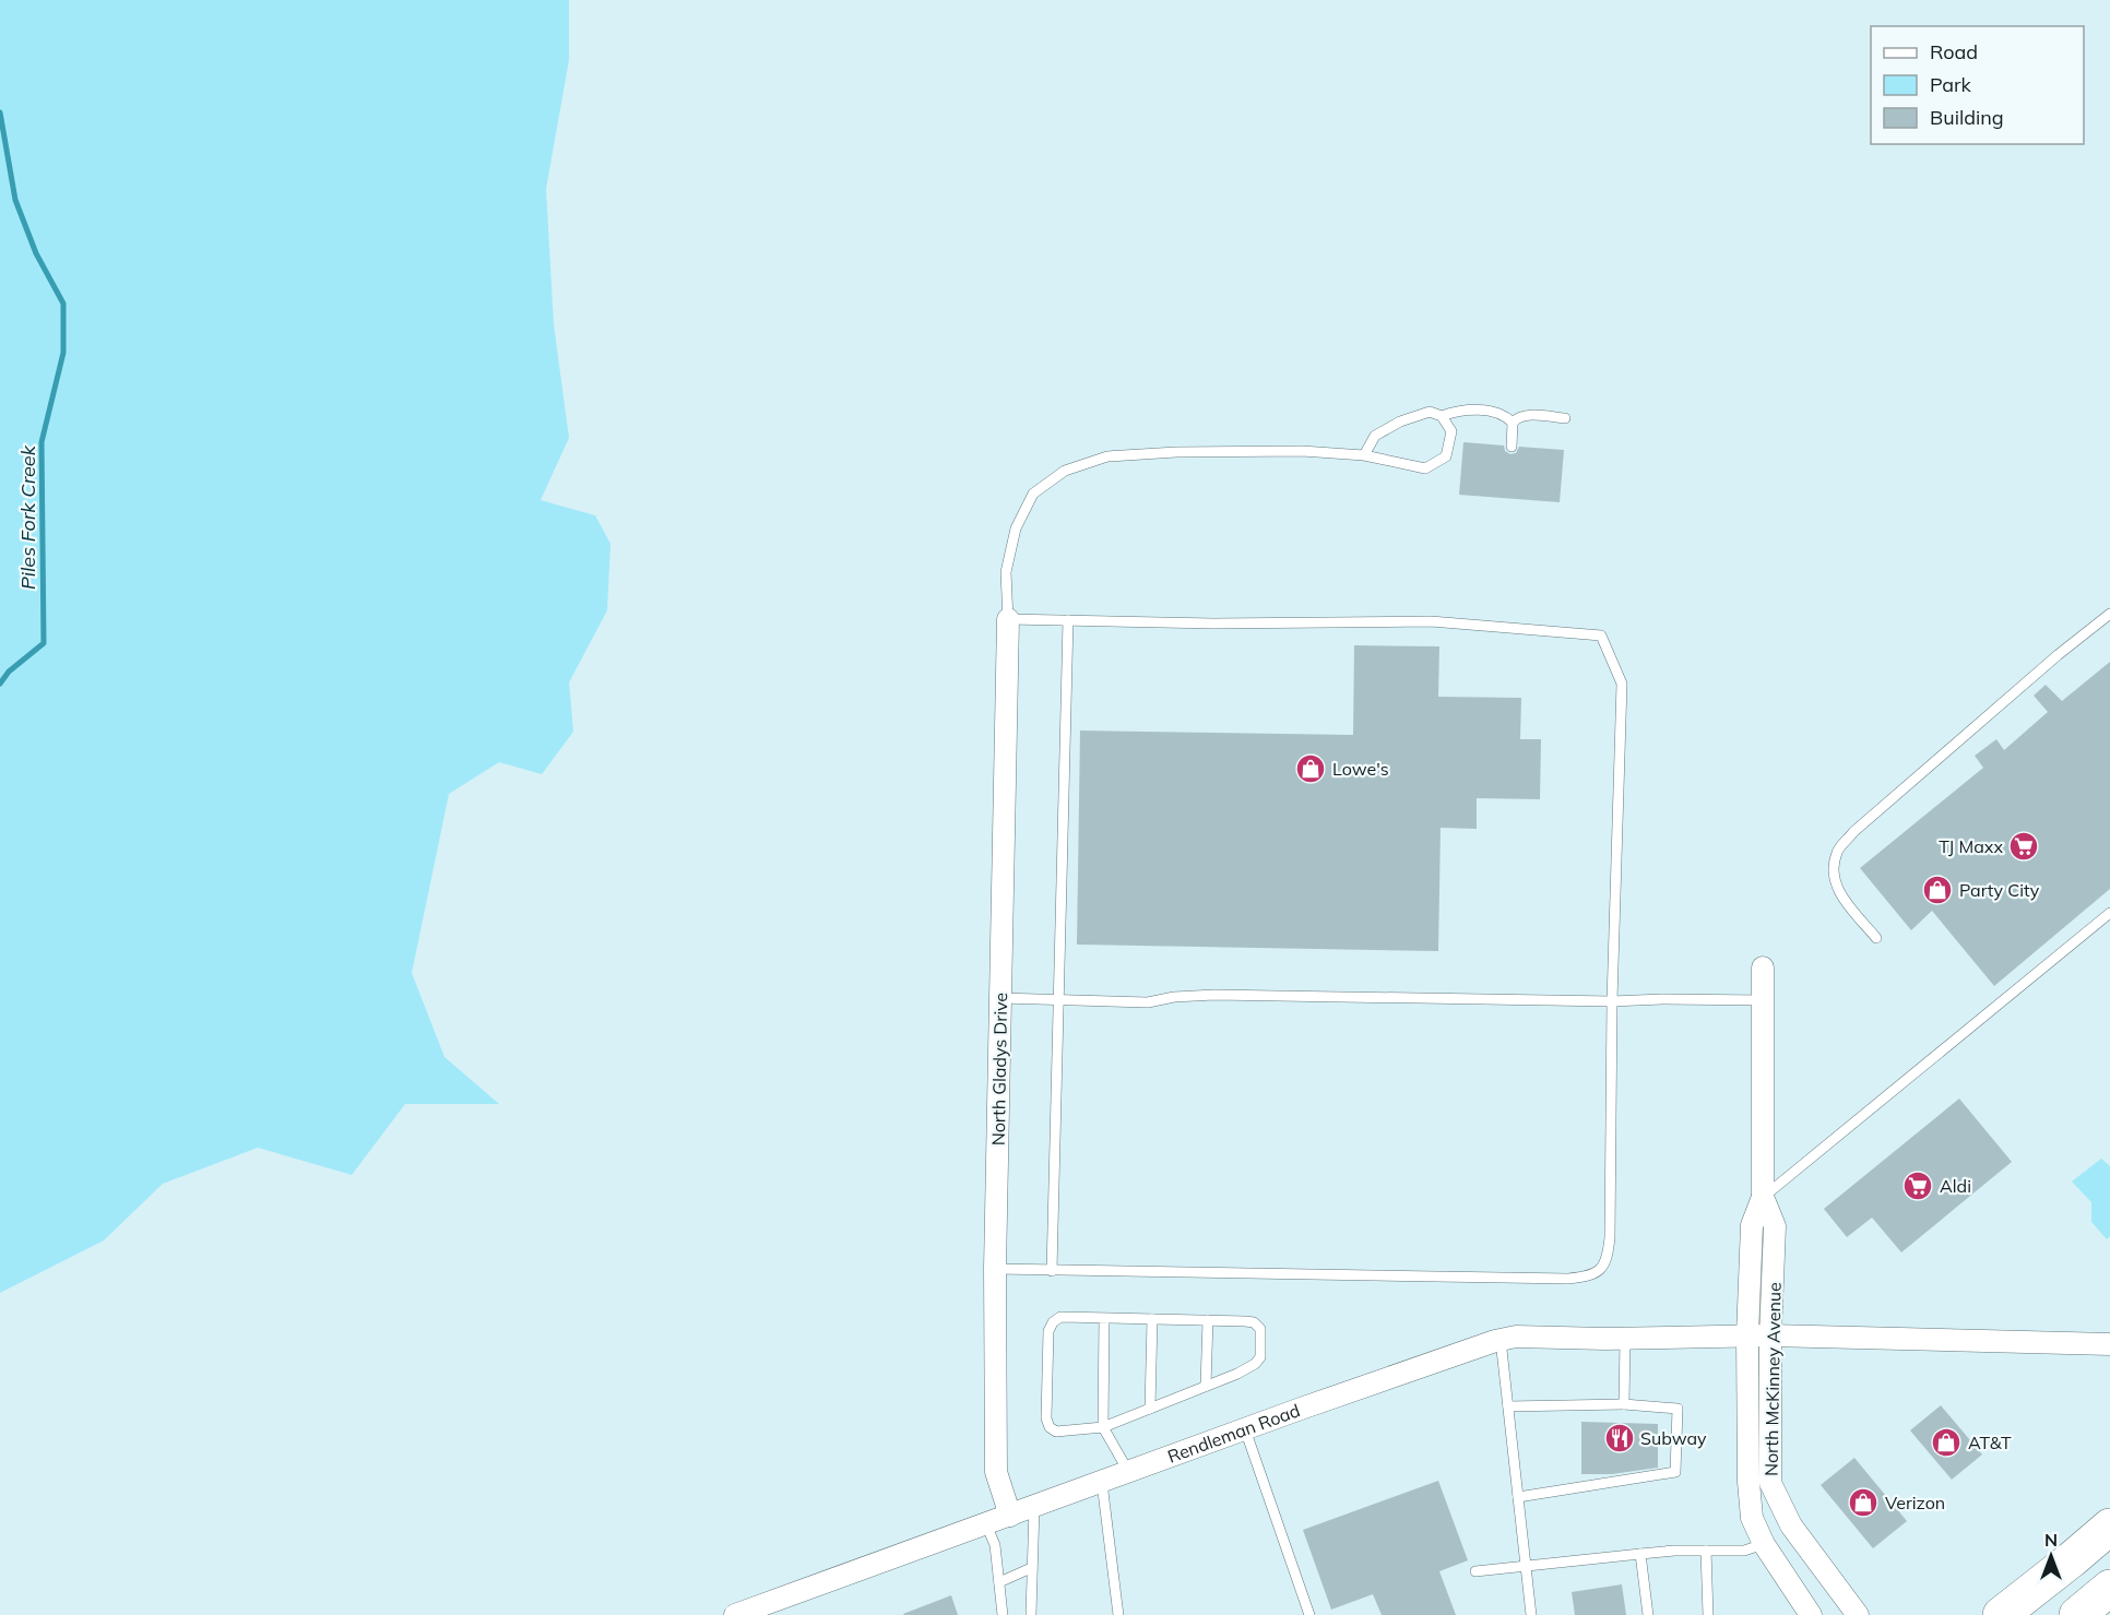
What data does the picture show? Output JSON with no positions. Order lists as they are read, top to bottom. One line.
{"streets":{"street":["North Gladys Drive","North McKinney Avenue","Rendleman Road"]},"crossings":[["North Gladys Drive","Rendleman Road"],["North McKinney Avenue","Rendleman Road"]],"water":["Piles Fork Creek"],"places":{"shop":["Lowe's","Party City","AT&T","Verizon"],"supermarket":["TJ Maxx","Aldi"],"restaurant":["Subway"]},"legend":["Road","Park","Building"],"north":"top"}
